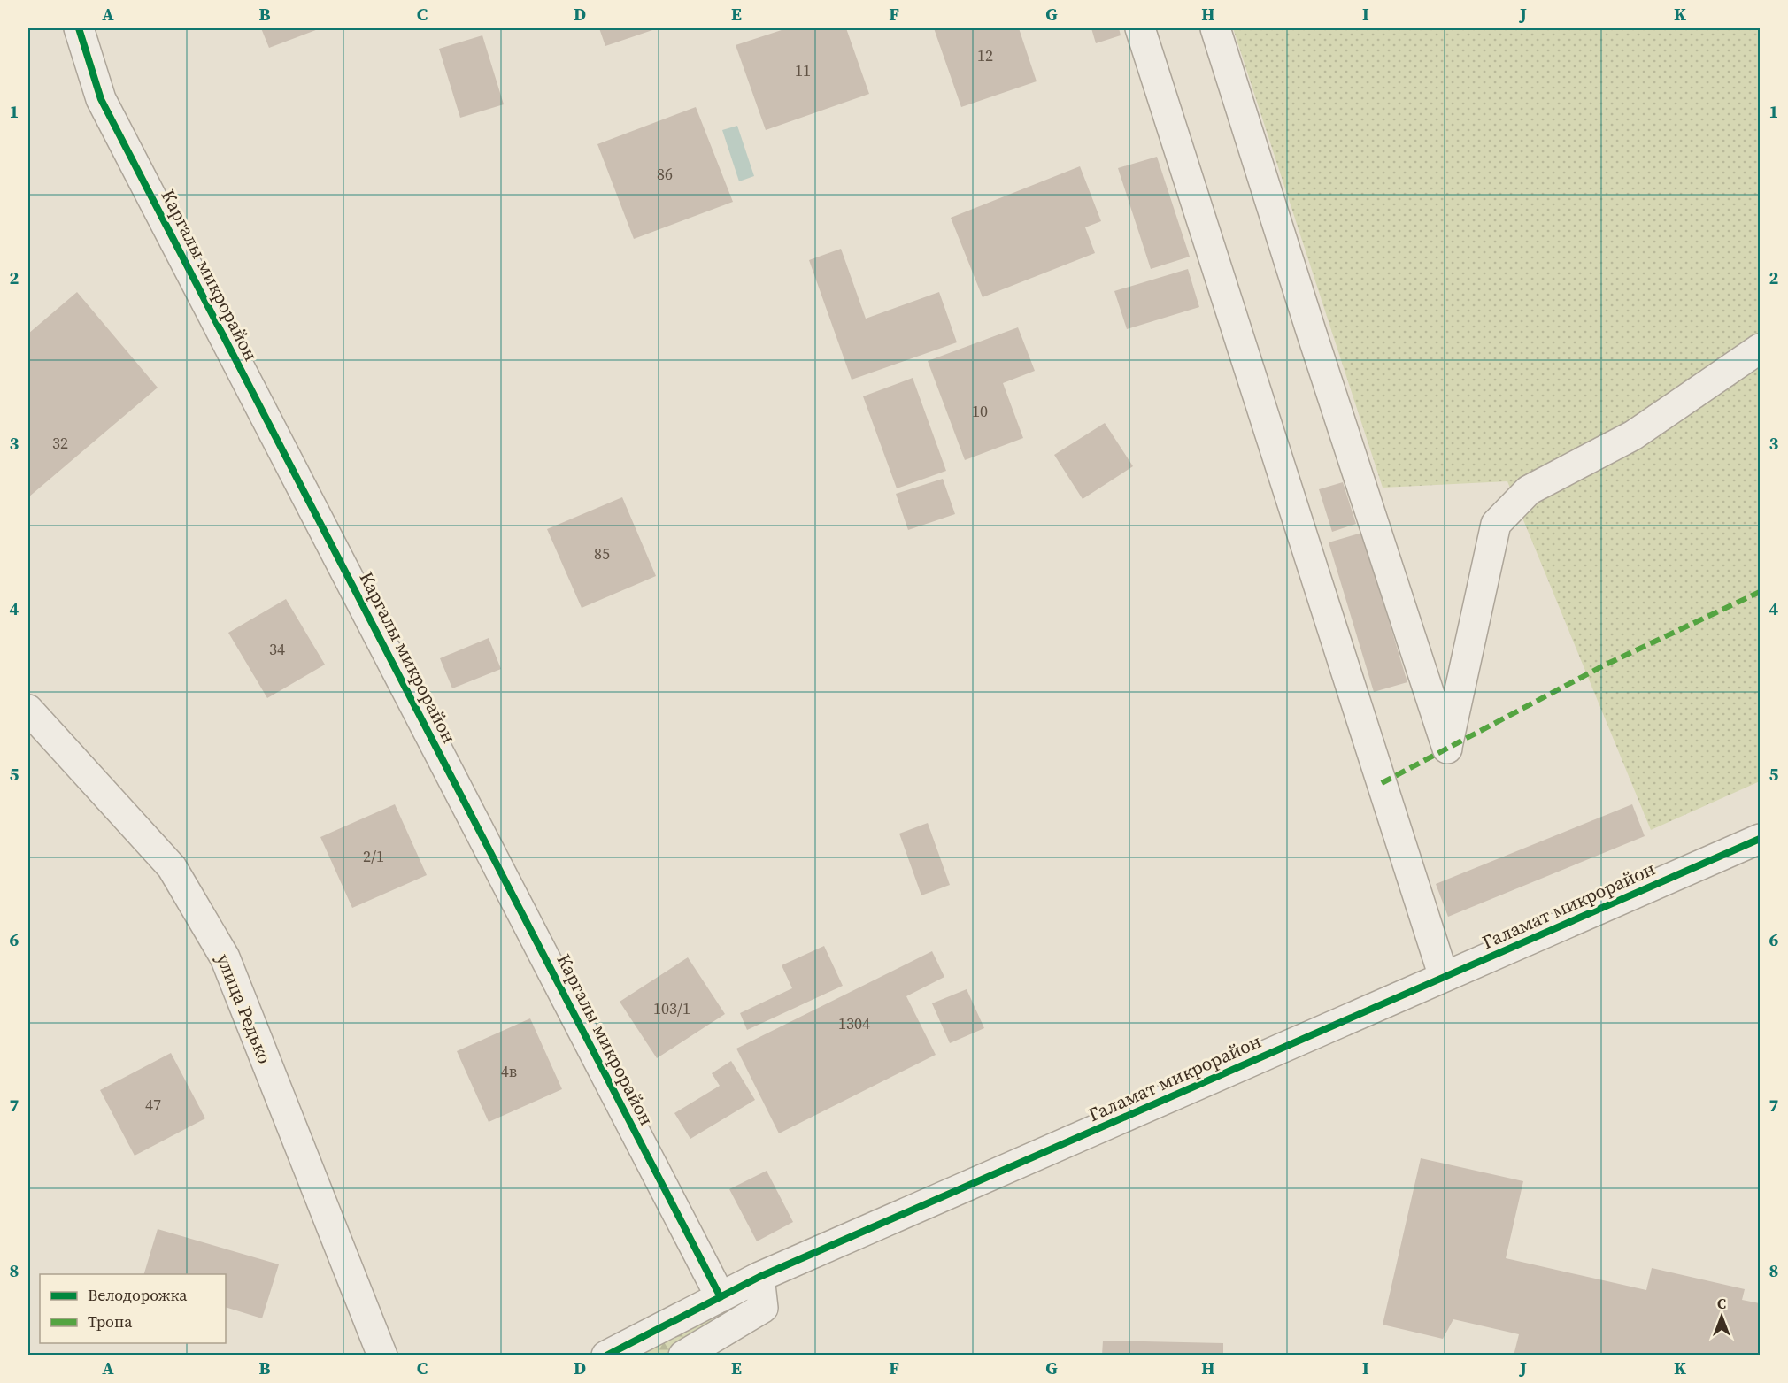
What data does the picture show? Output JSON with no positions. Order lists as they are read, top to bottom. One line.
{"streets":{"street":["Каргалы микрорайон","Галамат микрорайон","улица Редько"]},"crossings":[["Каргалы микрорайон","Галамат микрорайон"]],"house_numbers":["12","11","86","10","32","85","34","2/1","103/1","1304","4в","47"],"legend":["Велодорожка","Тропа"],"north":"top","grid":{"columns":["A","B","C","D","E","F","G","H","I","J","K"],"rows":["1","2","3","4","5","6","7","8"]}}
